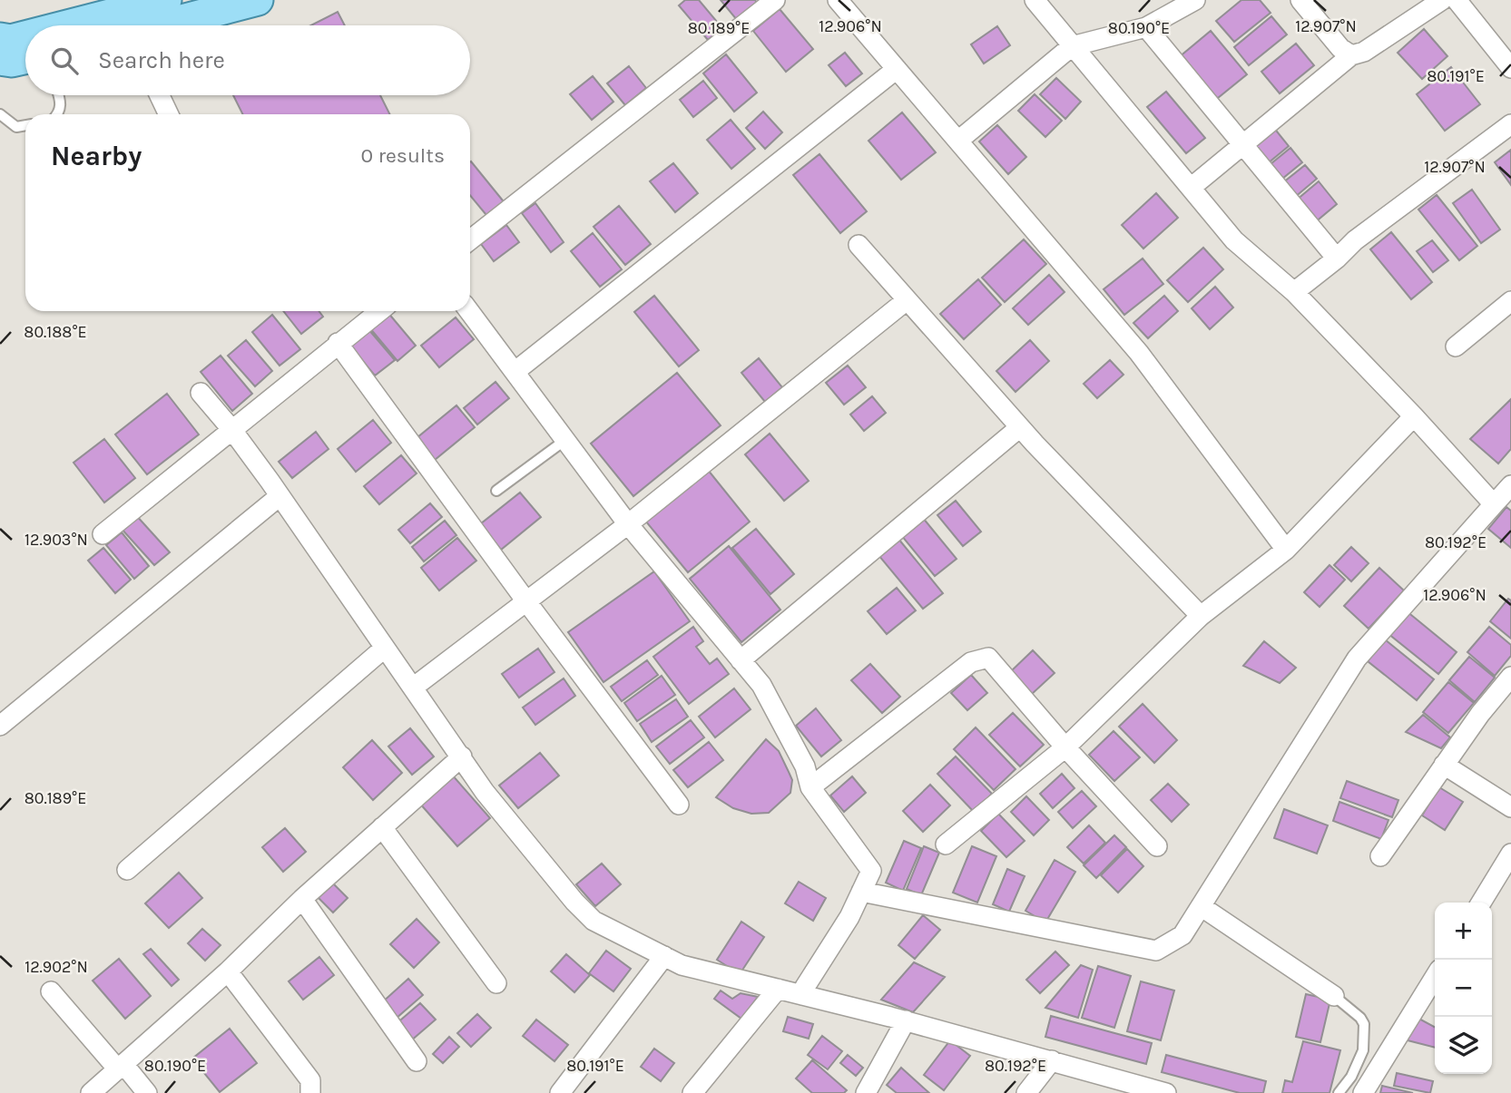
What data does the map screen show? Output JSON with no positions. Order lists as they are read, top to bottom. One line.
{"page":{"search":"Search here","heading":["Nearby","0 results"],"map_buttons":["+","−"]},"coordinates":["12.907°N","12.906°N","80.189°E","80.190°E","80.191°E","80.188°E","12.903°N","80.192°E","12.902°N"]}
